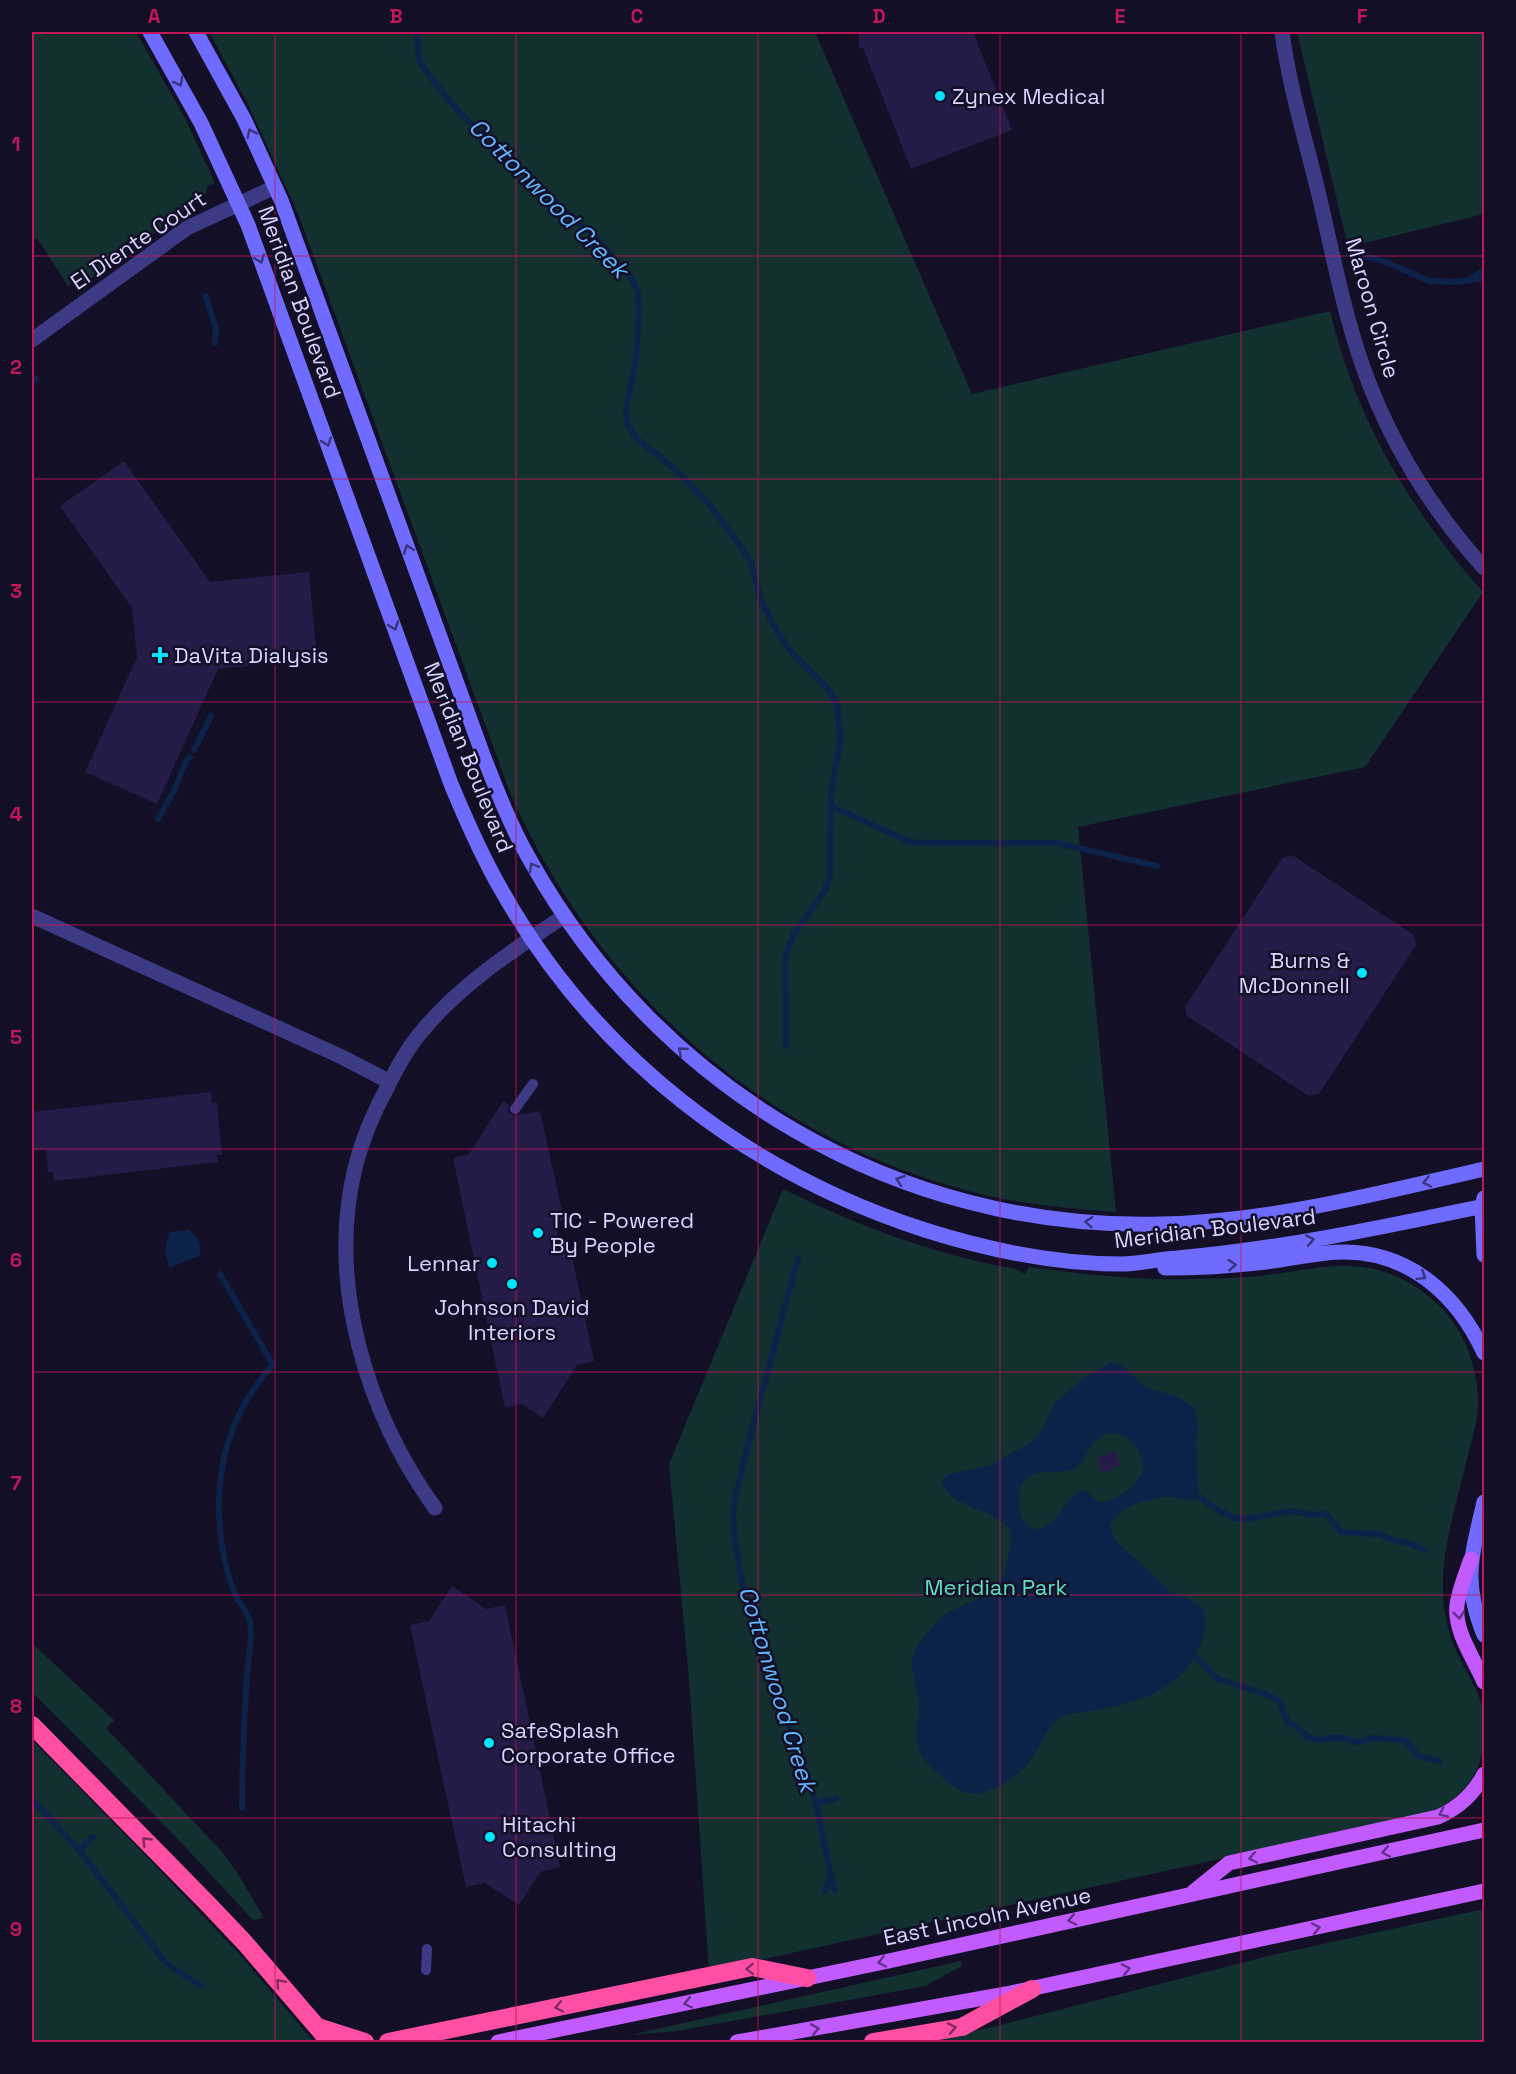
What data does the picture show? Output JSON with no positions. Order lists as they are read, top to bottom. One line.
{"streets":{"main road":["Meridian Boulevard","East Lincoln Avenue"],"street":["El Diente Court","Maroon Circle"]},"crossings":[["El Diente Court","Meridian Boulevard"]],"water":["Cottonwood Creek"],"parks":["Meridian Park"],"places":{"other":["Zynex Medical","Burns & McDonnell","TIC - Powered By People","Lennar","Johnson David Interiors","SafeSplash Corporate Office","Hitachi Consulting"],"health":["DaVita Dialysis"]},"grid":{"columns":["A","B","C","D","E","F"],"rows":["1","2","3","4","5","6","7","8","9"]}}
